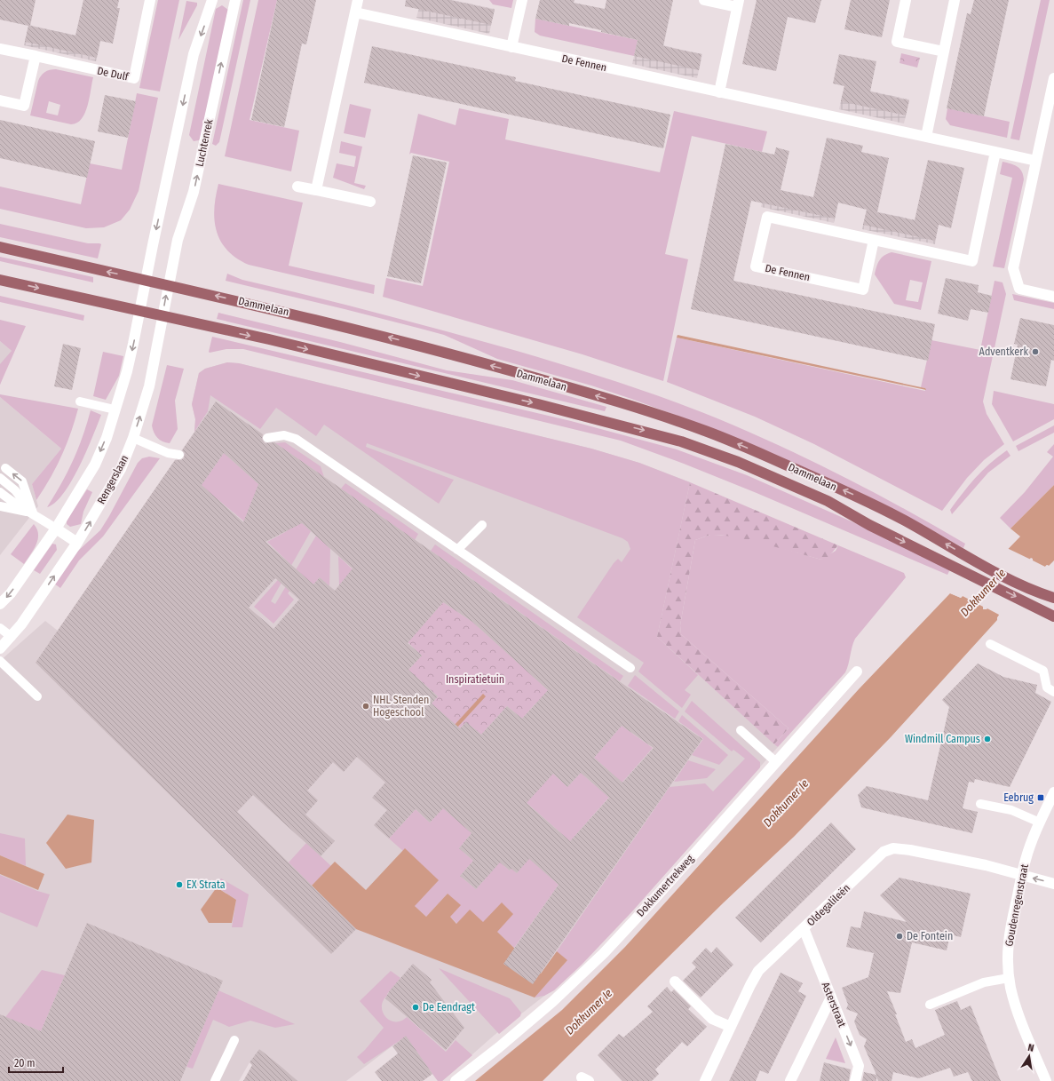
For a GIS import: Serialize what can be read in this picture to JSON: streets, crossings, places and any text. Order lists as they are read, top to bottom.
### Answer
{
  "streets": {
    "main road": ["Dammelaan"],
    "street": [
      "De Fennen",
      "De Dulf",
      "Luchtenrek",
      "Rengerslaan",
      "Dokkumertrekweg",
      "Oldegalileën",
      "Goudenregenstraat",
      "Asterstraat"
    ]
  },
  "crossings": [
    ["Luchtenrek", "Dammelaan"],
    ["Luchtenrek", "Rengerslaan"],
    ["Dammelaan", "Rengerslaan"],
    ["Oldegalileën", "Goudenregenstraat"],
    ["Oldegalileën", "Asterstraat"]
  ],
  "one_way": ["Asterstraat"],
  "water": ["Dokkumer Ie"],
  "parks": ["Inspiratietuin"],
  "places": {
    "other": [
      "Adventkerk",
      "NHL Stenden Hogeschool",
      "Windmill Campus",
      "EX Strata",
      "De Fontein",
      "De Eendragt"
    ],
    "transit": ["Eebrug"]
  },
  "scale_bar": "20 m",
  "north": "top"
}
